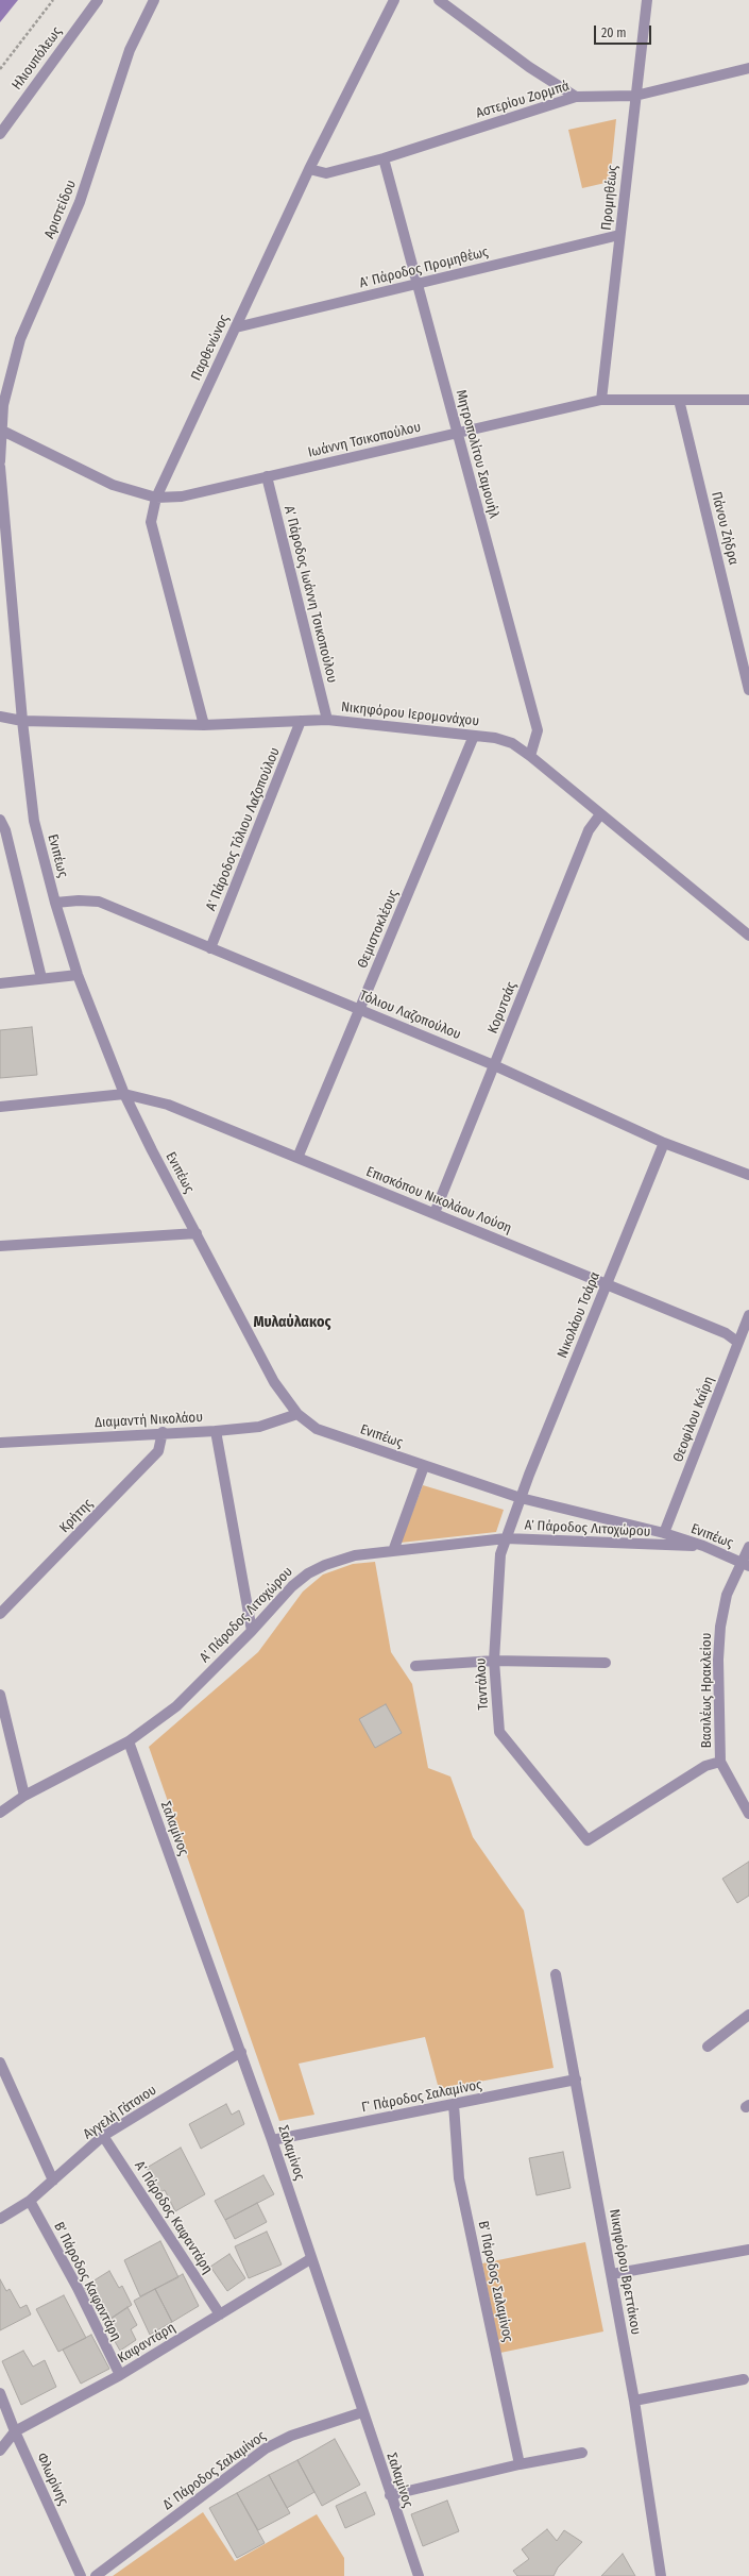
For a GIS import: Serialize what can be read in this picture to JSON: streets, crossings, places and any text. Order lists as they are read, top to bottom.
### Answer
{
  "streets": {
    "street": [
      "Ηλιουπόλεως",
      "Αστερίου Ζορμπά",
      "Προμηθέως",
      "Αριστείδου",
      "Α΄ Πάροδος Προμηθέως",
      "Παρθενώνος",
      "Ιωάννη Τσικοπούλου",
      "Μητροπολίτου Σαμουήλ",
      "Πάνου Ζήδρα",
      "Α΄ Πάροδος Ιωάννη Τσικοπούλου",
      "Νικηφόρου Ιερομονάχου",
      "Α΄ Πάροδος Τόλιου Λαζοπούλου",
      "Ενιπέως",
      "Θεμιστοκλέους",
      "Κορυτσάς",
      "Τόλιου Λαζοπούλου",
      "Επισκόπου Νικολάου Λούση",
      "Νικολάου Τσάρα",
      "Θεοφίλου Καΐρη",
      "Διαμαντή Νικολάου",
      "Κρήτης",
      "Α΄ Πάροδος Λιτοχώρου",
      "Ταντάλου",
      "Βασιλέως Ηρακλείου",
      "Σαλαμίνος",
      "Γ΄ Πάροδος Σαλαμίνος",
      "Αγγελή Γάτσιου",
      "Α΄ Πάροδος Καφαντάρη",
      "Νικηφόρου Βρεττάκου",
      "Β΄ Πάροδος Καφαντάρη",
      "Β΄ Πάροδος Σαλαμίνος",
      "Καφαντάρη",
      "Δ΄ Πάροδος Σαλαμίνος",
      "Φλωρίνης"
    ]
  },
  "crossings": [
    ["Αστερίου Ζορμπά", "Προμηθέως"],
    ["Αστερίου Ζορμπά", "Παρθενώνος"],
    ["Αστερίου Ζορμπά", "Μητροπολίτου Σαμουήλ"],
    ["Προμηθέως", "Α΄ Πάροδος Προμηθέως"],
    ["Προμηθέως", "Ιωάννη Τσικοπούλου"],
    ["Αριστείδου", "Ιωάννη Τσικοπούλου"],
    ["Α΄ Πάροδος Προμηθέως", "Παρθενώνος"],
    ["Α΄ Πάροδος Προμηθέως", "Μητροπολίτου Σαμουήλ"],
    ["Παρθενώνος", "Ιωάννη Τσικοπούλου"],
    ["Παρθενώνος", "Νικηφόρου Ιερομονάχου"],
    ["Ιωάννη Τσικοπούλου", "Μητροπολίτου Σαμουήλ"],
    ["Ιωάννη Τσικοπούλου", "Πάνου Ζήδρα"],
    ["Ιωάννη Τσικοπούλου", "Α΄ Πάροδος Ιωάννη Τσικοπούλου"],
    ["Μητροπολίτου Σαμουήλ", "Νικηφόρου Ιερομονάχου"],
    ["Α΄ Πάροδος Ιωάννη Τσικοπούλου", "Νικηφόρου Ιερομονάχου"],
    ["Νικηφόρου Ιερομονάχου", "Α΄ Πάροδος Τόλιου Λαζοπούλου"],
    ["Νικηφόρου Ιερομονάχου", "Ενιπέως"],
    ["Νικηφόρου Ιερομονάχου", "Θεμιστοκλέους"],
    ["Νικηφόρου Ιερομονάχου", "Κορυτσάς"],
    ["Α΄ Πάροδος Τόλιου Λαζοπούλου", "Τόλιου Λαζοπούλου"],
    ["Ενιπέως", "Τόλιου Λαζοπούλου"],
    ["Ενιπέως", "Επισκόπου Νικολάου Λούση"],
    ["Ενιπέως", "Νικολάου Τσάρα"],
    ["Ενιπέως", "Θεοφίλου Καΐρη"],
    ["Ενιπέως", "Διαμαντή Νικολάου"],
    ["Ενιπέως", "Α΄ Πάροδος Λιτοχώρου"],
    ["Ενιπέως", "Ταντάλου"],
    ["Ενιπέως", "Βασιλέως Ηρακλείου"],
    ["Θεμιστοκλέους", "Τόλιου Λαζοπούλου"],
    ["Θεμιστοκλέους", "Επισκόπου Νικολάου Λούση"],
    ["Κορυτσάς", "Τόλιου Λαζοπούλου"],
    ["Κορυτσάς", "Επισκόπου Νικολάου Λούση"],
    ["Τόλιου Λαζοπούλου", "Νικολάου Τσάρα"],
    ["Επισκόπου Νικολάου Λούση", "Νικολάου Τσάρα"],
    ["Επισκόπου Νικολάου Λούση", "Θεοφίλου Καΐρη"],
    ["Νικολάου Τσάρα", "Ταντάλου"],
    ["Διαμαντή Νικολάου", "Κρήτης"],
    ["Α΄ Πάροδος Λιτοχώρου", "Ταντάλου"],
    ["Α΄ Πάροδος Λιτοχώρου", "Σαλαμίνος"],
    ["Ταντάλου", "Βασιλέως Ηρακλείου"],
    ["Σαλαμίνος", "Γ΄ Πάροδος Σαλαμίνος"],
    ["Σαλαμίνος", "Αγγελή Γάτσιου"],
    ["Σαλαμίνος", "Καφαντάρη"],
    ["Σαλαμίνος", "Δ΄ Πάροδος Σαλαμίνος"],
    ["Γ΄ Πάροδος Σαλαμίνος", "Νικηφόρου Βρεττάκου"],
    ["Γ΄ Πάροδος Σαλαμίνος", "Β΄ Πάροδος Σαλαμίνος"],
    ["Αγγελή Γάτσιου", "Α΄ Πάροδος Καφαντάρη"],
    ["Αγγελή Γάτσιου", "Β΄ Πάροδος Καφαντάρη"],
    ["Α΄ Πάροδος Καφαντάρη", "Καφαντάρη"],
    ["Β΄ Πάροδος Καφαντάρη", "Καφαντάρη"],
    ["Καφαντάρη", "Φλωρίνης"]
  ],
  "districts": ["Μυλαύλακος"],
  "scale_bar": "20 m"
}
